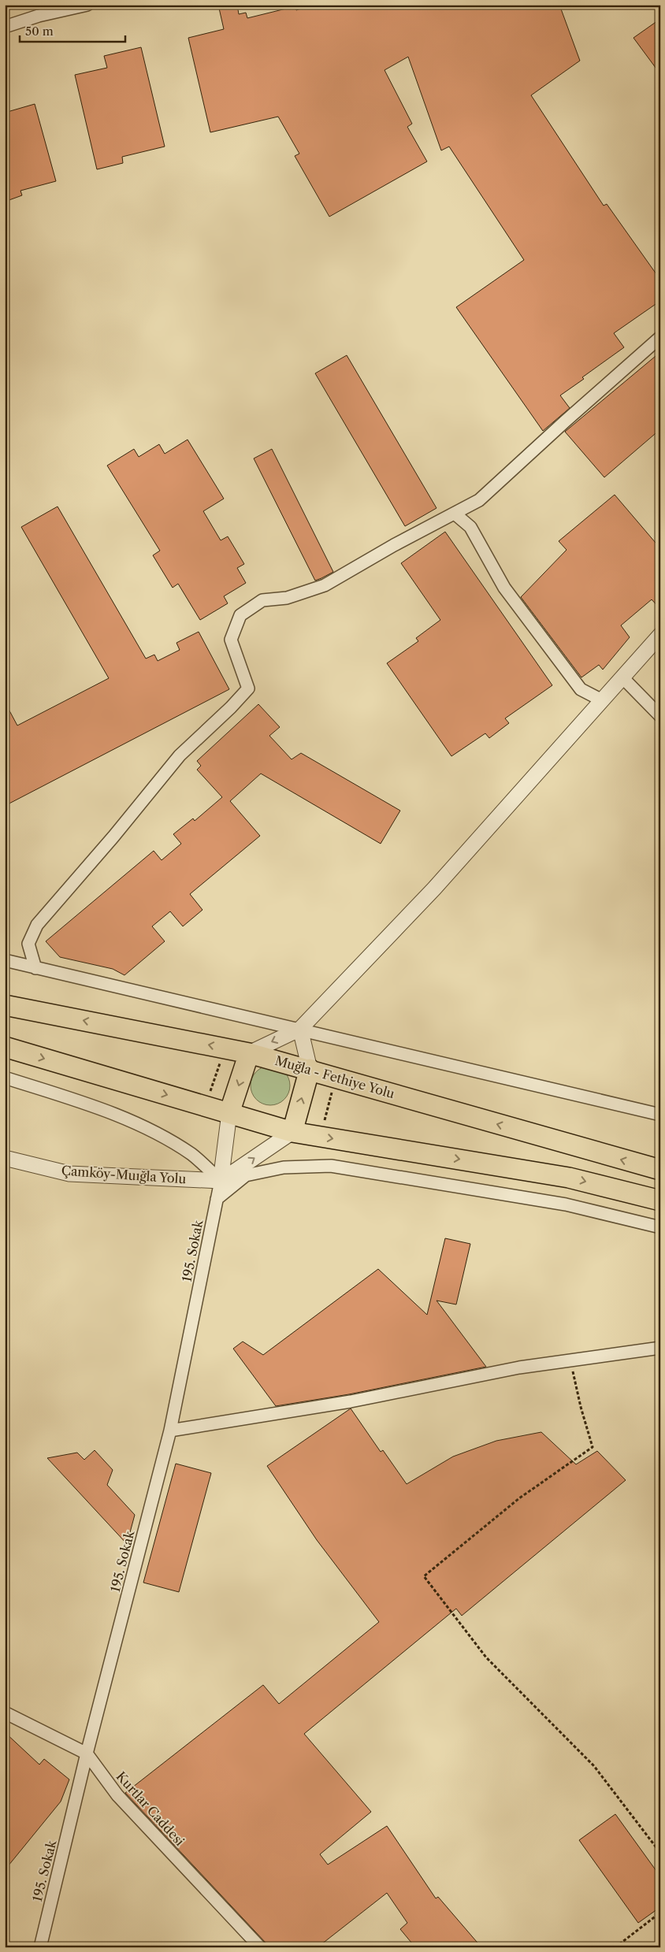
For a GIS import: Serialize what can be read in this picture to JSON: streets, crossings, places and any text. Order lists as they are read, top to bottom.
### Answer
{
  "streets": {
    "highway": ["Muğla - Fethiye Yolu"],
    "street": ["Çamköy-Muığla Yolu", "195. Sokak", "Kurtlar Caddesi"]
  },
  "crossings": [
    ["Çamköy-Muığla Yolu", "195. Sokak"],
    ["195. Sokak", "Kurtlar Caddesi"]
  ],
  "scale_bar": "50 m"
}
